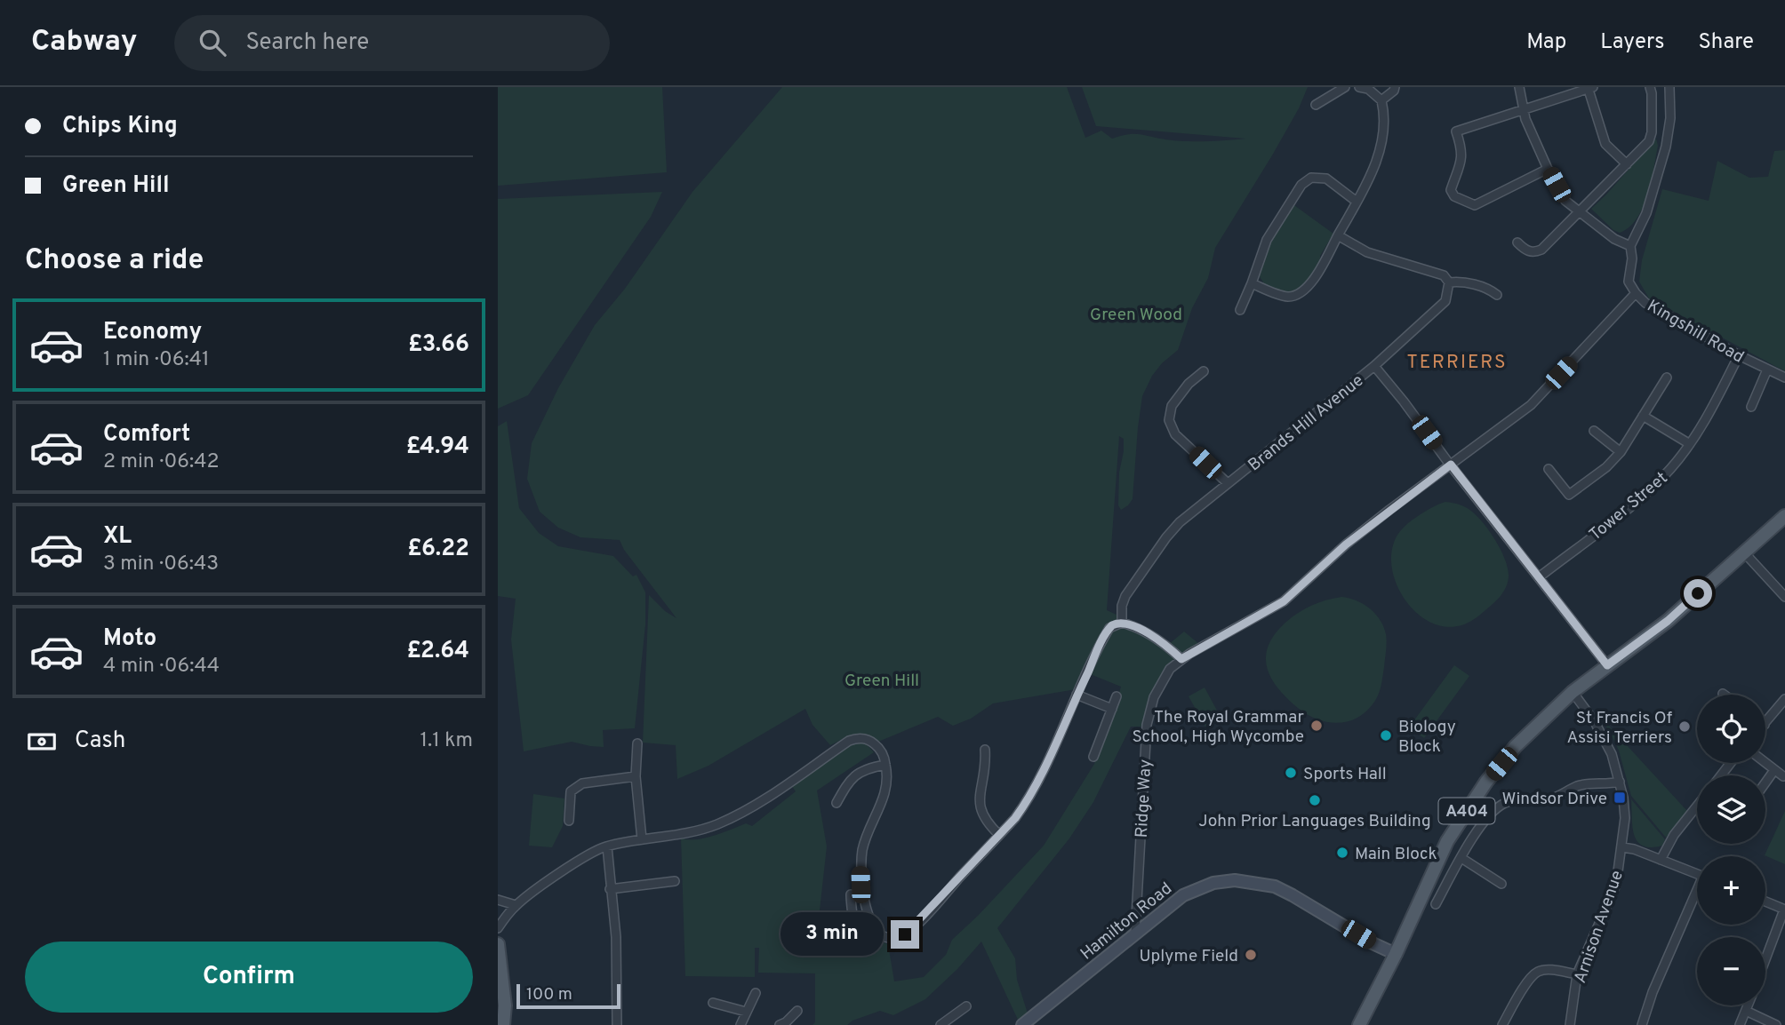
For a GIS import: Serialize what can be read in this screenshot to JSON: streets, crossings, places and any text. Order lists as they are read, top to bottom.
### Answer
{
  "streets": {
    "main road": ["A404"],
    "street": [
      "Kingshill Road",
      "Brands Hill Avenue",
      "Tower Street",
      "Ridge Way",
      "Hamilton Road",
      "Arnison Avenue"
    ]
  },
  "crossings": [
    ["Kingshill Road", "Tower Street"],
    ["Ridge Way", "Hamilton Road"],
    ["A404", "Hamilton Road"],
    ["A404", "Arnison Avenue"]
  ],
  "districts": ["TERRIERS"],
  "parks": ["Green Wood", "Green Hill"],
  "places": {
    "other": [
      "The Royal Grammar School, High Wycombe",
      "St Francis Of Assisi Terriers",
      "Biology Block",
      "Sports Hall",
      "John Prior Languages Building",
      "Main Block",
      "Uplyme Field"
    ],
    "transit": ["Windsor Drive"]
  },
  "scale_bar": "100 m",
  "page": {
    "header": "Cabway",
    "search": "Search here",
    "nav": ["Map", "Layers", "Share"],
    "banner": ["Chips King", "Green Hill"],
    "heading": "Choose a ride",
    "list": [
      {
        "name": "Economy",
        "note": "1 min · 06:41",
        "value": "£3.66"
      },
      {
        "name": "Comfort",
        "note": "2 min · 06:42",
        "value": "£4.94"
      },
      {
        "name": "XL",
        "note": "3 min · 06:43",
        "value": "£6.22"
      },
      {
        "name": "Moto",
        "note": "4 min · 06:44",
        "value": "£2.64"
      }
    ],
    "map_buttons": ["+", "−"],
    "pay": ["Cash", "1.1 km"],
    "bubble": "3 min",
    "buttons": "Confirm",
    "scale": "100 m"
  }
}
